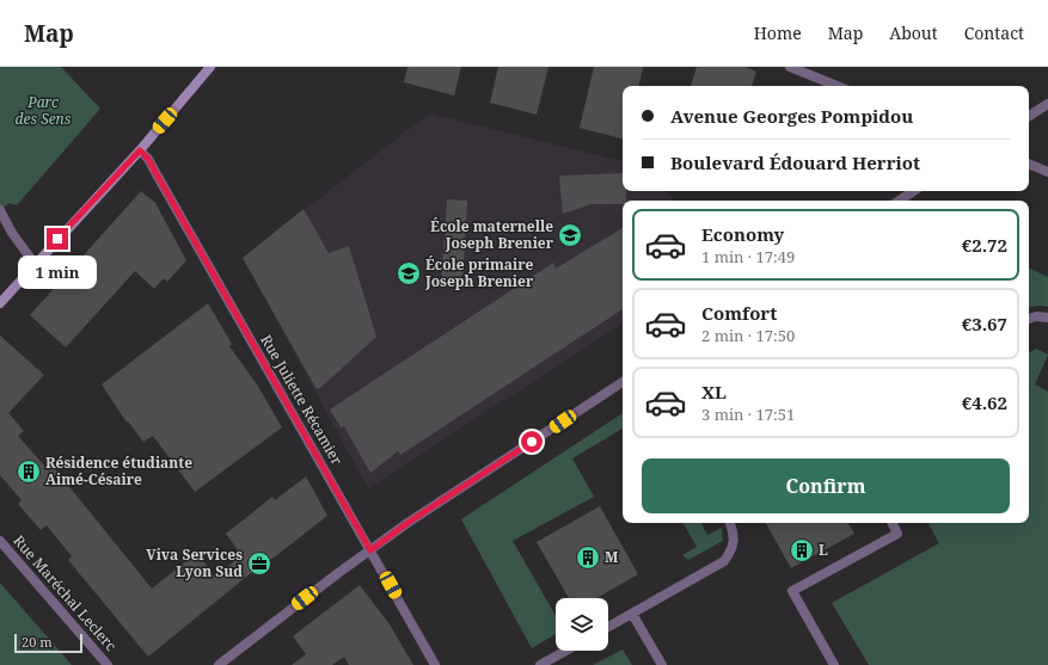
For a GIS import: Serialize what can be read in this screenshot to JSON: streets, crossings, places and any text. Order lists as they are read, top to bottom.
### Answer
{
  "streets": {
    "street": ["Rue Juliette Récamier", "Rue Maréchal Leclerc"]
  },
  "parks": ["Parc des Sens"],
  "places": {
    "school or university": ["École maternelle Joseph Brenier", "École primaire Joseph Brenier"],
    "building": ["Résidence étudiante Aimé-Césaire", "L", "M"],
    "office": ["Viva Services Lyon Sud"]
  },
  "scale_bar": "20 m",
  "page": {
    "header": "Map",
    "nav": [
      "Home",
      "Map",
      "About",
      "Contact"
    ],
    "banner": ["Avenue Georges Pompidou", "Boulevard Édouard Herriot"],
    "list": [
      {
        "name": "Economy",
        "note": "1 min · 17:49",
        "value": "€2.72"
      },
      {
        "name": "Comfort",
        "note": "2 min · 17:50",
        "value": "€3.67"
      },
      {
        "name": "XL",
        "note": "3 min · 17:51",
        "value": "€4.62"
      }
    ],
    "bubble": "1 min",
    "buttons": "Confirm",
    "scale": "20 m"
  }
}
